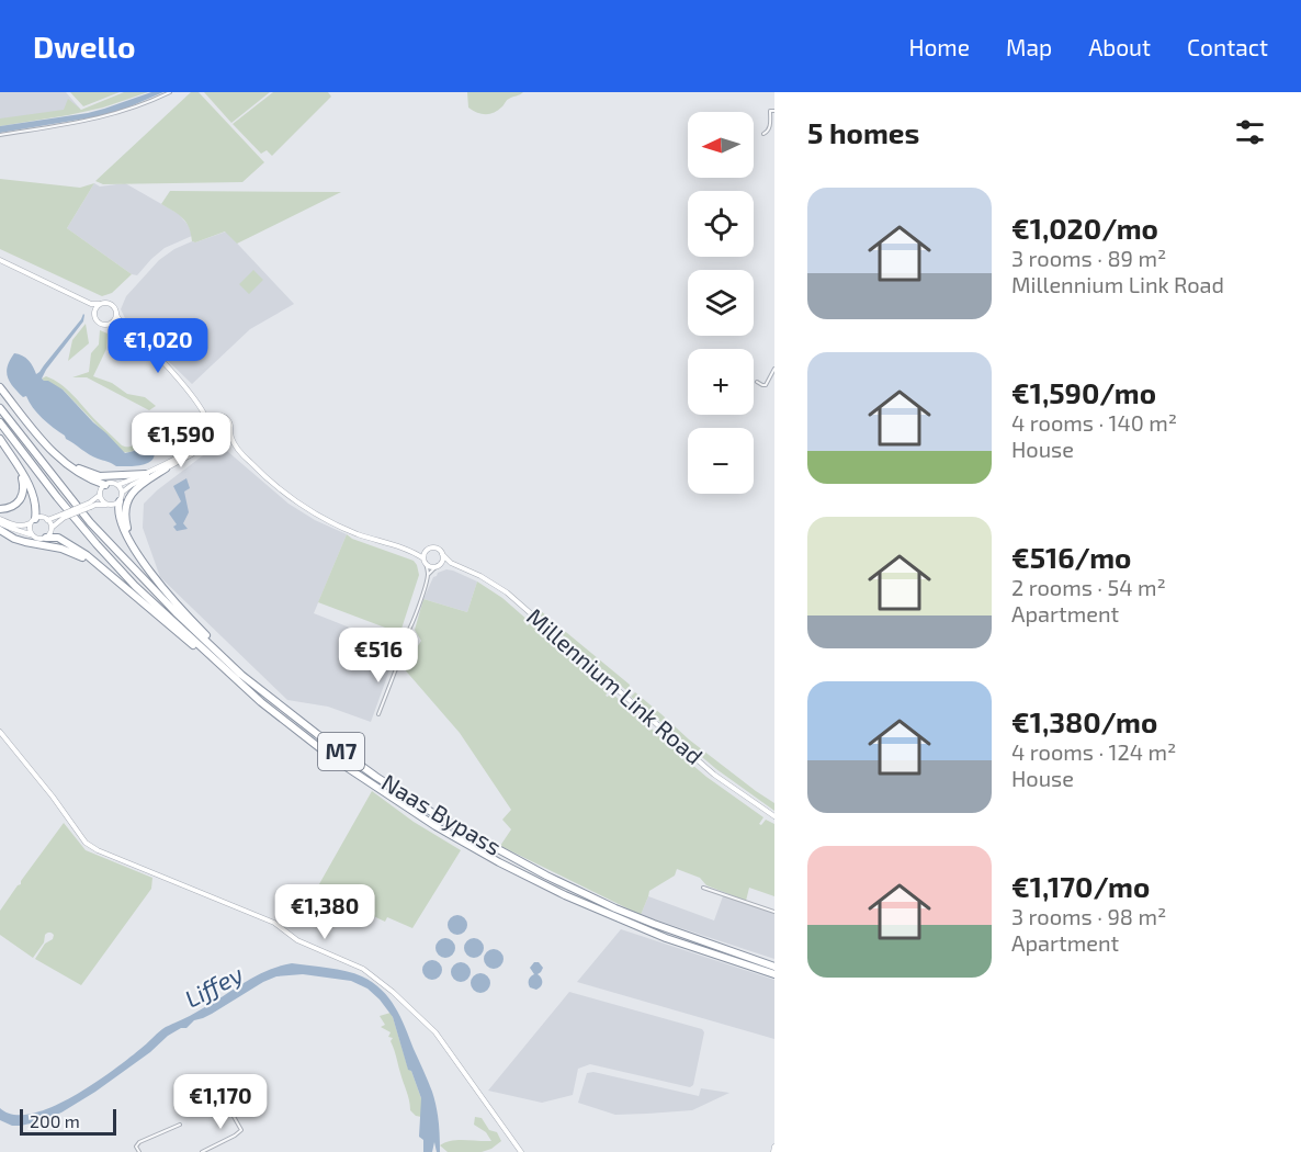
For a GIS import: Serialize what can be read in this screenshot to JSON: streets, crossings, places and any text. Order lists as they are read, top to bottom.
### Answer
{
  "streets": {
    "highway": ["M7", "Naas Bypass"],
    "main road": ["Millennium Link Road"]
  },
  "crossings": [
    ["M7", "Naas Bypass"]
  ],
  "water": ["Liffey"],
  "scale_bar": "200 m",
  "north": "left",
  "page": {
    "header": "Dwello",
    "nav": [
      "Home",
      "Map",
      "About",
      "Contact"
    ],
    "heading": "5 homes",
    "map_buttons": ["+", "−"],
    "list": [
      {
        "name": "€1,020/mo",
        "note": "3 rooms · 89 m² · Millennium Link Road"
      },
      {
        "name": "€1,590/mo",
        "note": "4 rooms · 140 m² · House"
      },
      {
        "name": "€516/mo",
        "note": "2 rooms · 54 m² · Apartment"
      },
      {
        "name": "€1,380/mo",
        "note": "4 rooms · 124 m² · House"
      },
      {
        "name": "€1,170/mo",
        "note": "3 rooms · 98 m² · Apartment"
      }
    ],
    "price": [
      "€1,020",
      "€1,590",
      "€516",
      "€1,380",
      "€1,170"
    ],
    "scale": "200 m"
  }
}
